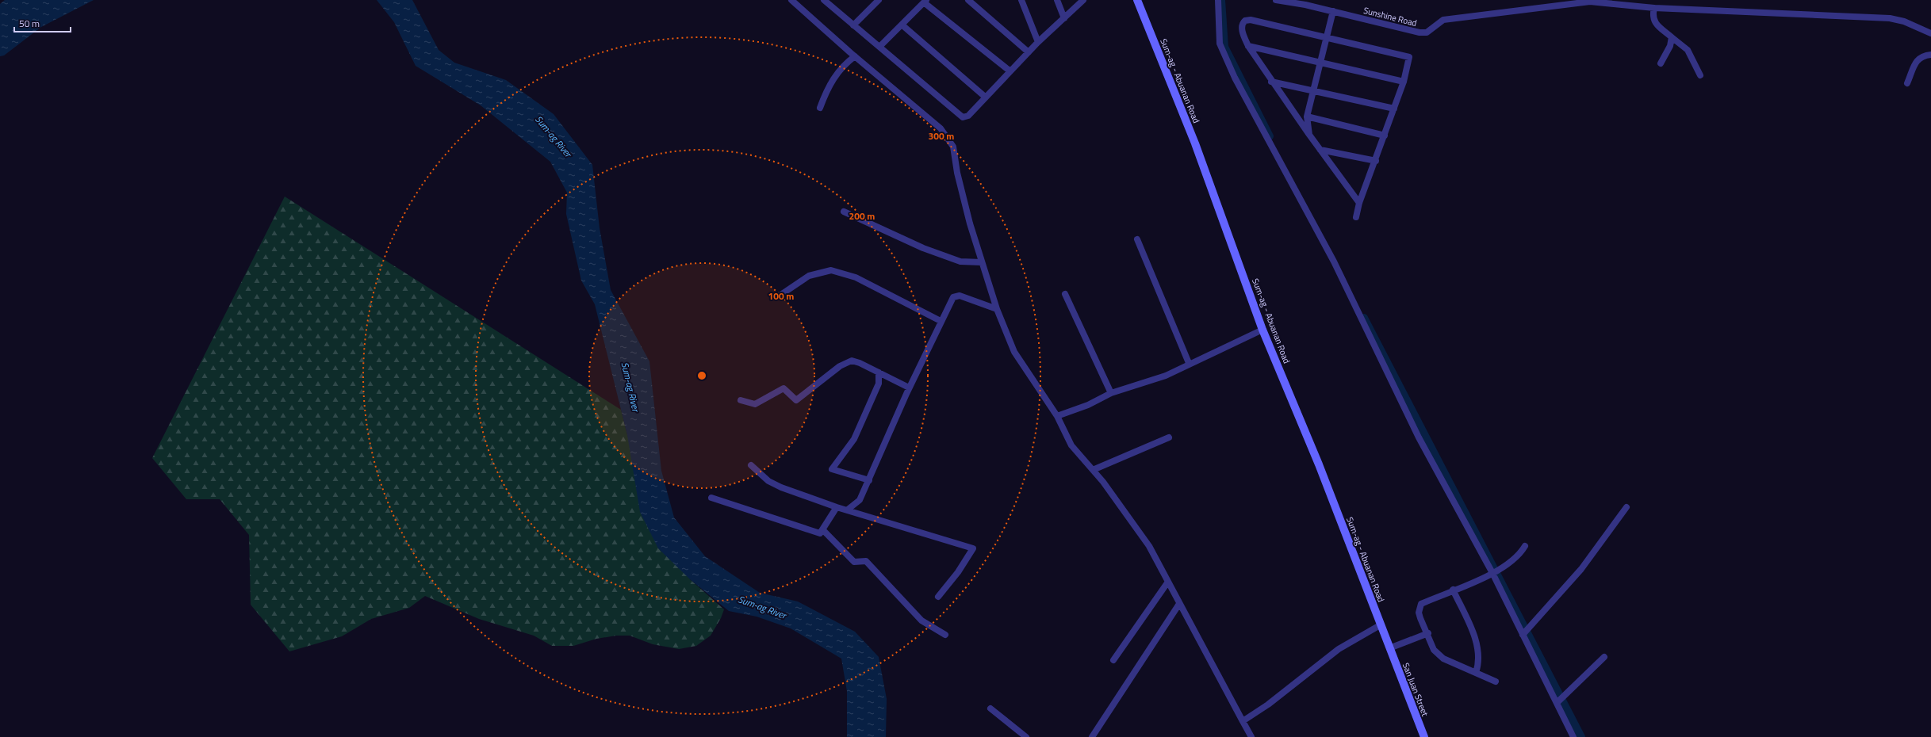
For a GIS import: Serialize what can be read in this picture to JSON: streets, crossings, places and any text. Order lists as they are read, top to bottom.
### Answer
{
  "streets": {
    "main road": ["Sum-ag - Abuanan Road", "San Juan Street"],
    "street": ["Sunshine Road"]
  },
  "crossings": [
    ["Sum-ag - Abuanan Road", "San Juan Street"]
  ],
  "water": ["Sum-ag River"],
  "scale_bar": "50 m",
  "rings": ["300 m", "200 m", "100 m"]
}
